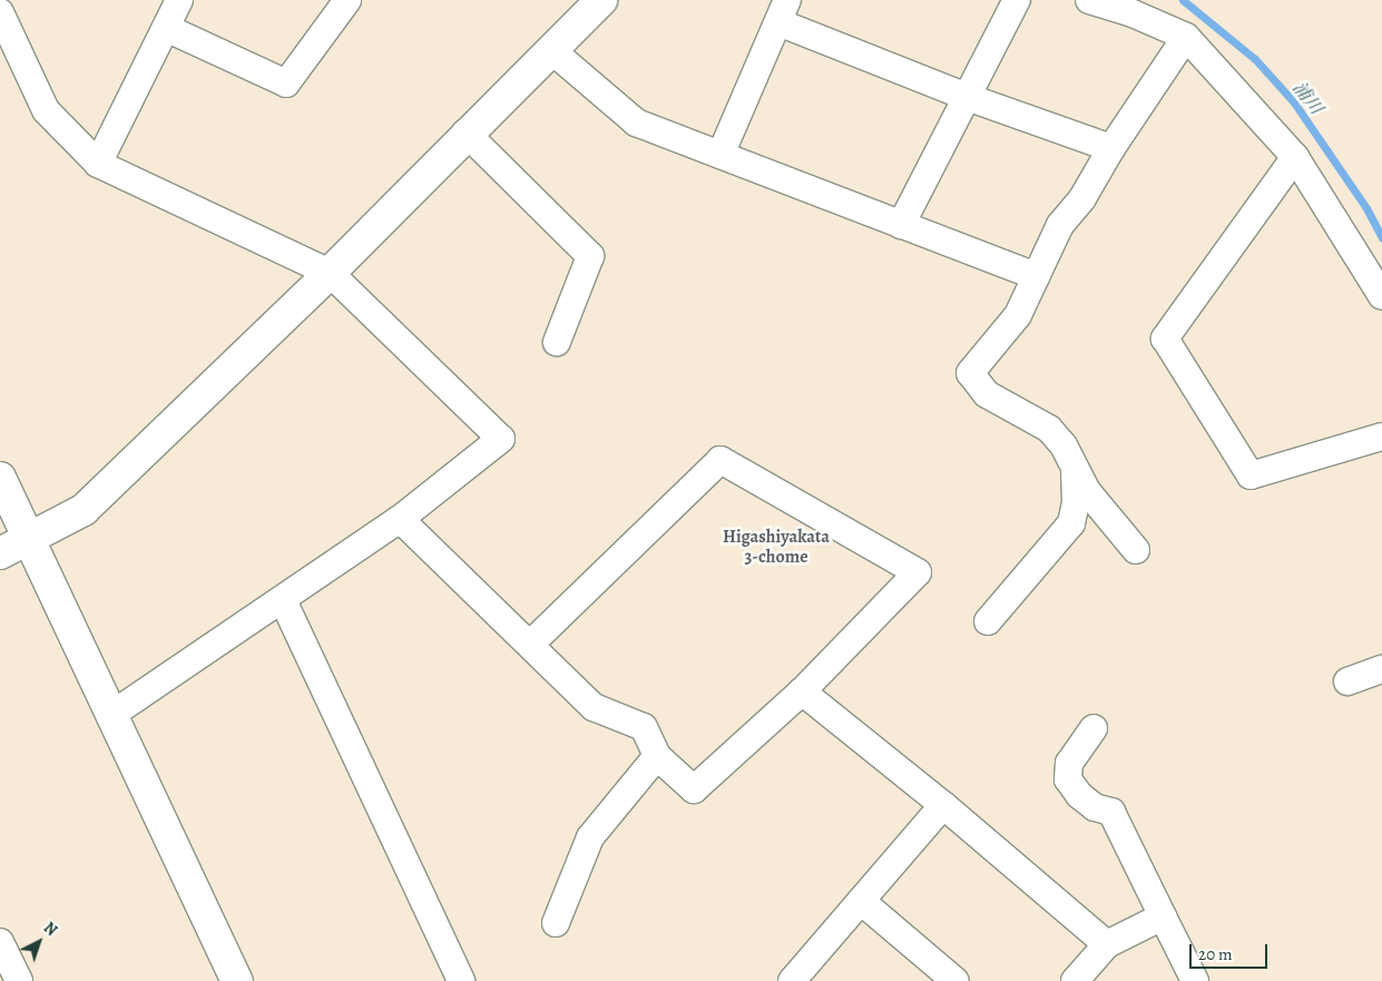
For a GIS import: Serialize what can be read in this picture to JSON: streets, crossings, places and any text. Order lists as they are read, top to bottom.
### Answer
{
  "districts": ["Higashiyakata 3-chome"],
  "water": ["浦川"],
  "scale_bar": "20 m",
  "north": "top right"
}
